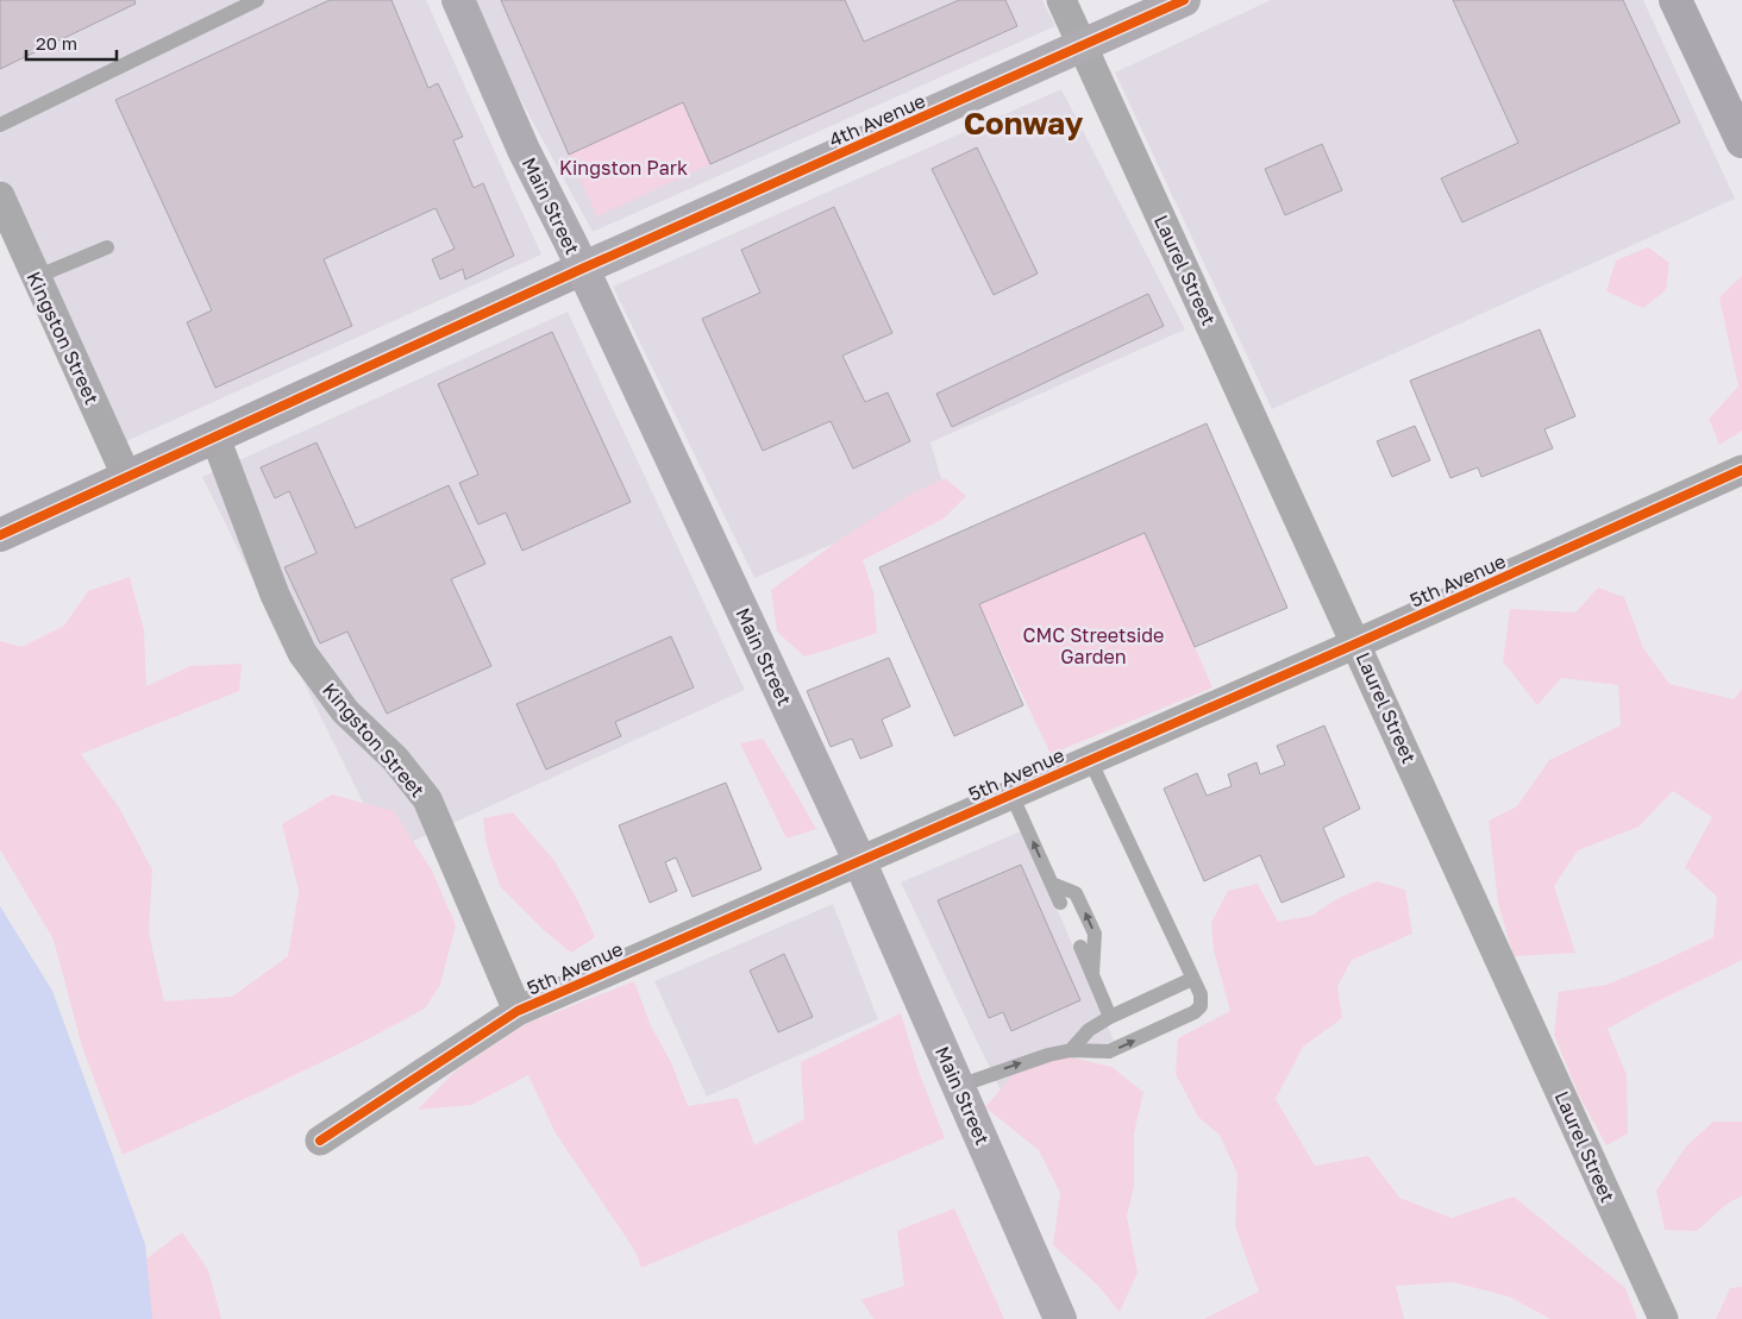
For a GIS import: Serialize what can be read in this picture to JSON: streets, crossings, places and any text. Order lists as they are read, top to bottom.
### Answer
{
  "streets": {
    "main road": ["4th Avenue", "Main Street"],
    "street": ["Laurel Street", "Kingston Street", "5th Avenue"]
  },
  "crossings": [
    ["4th Avenue", "Main Street"],
    ["4th Avenue", "Laurel Street"],
    ["Main Street", "5th Avenue"],
    ["Laurel Street", "5th Avenue"],
    ["Kingston Street", "5th Avenue"]
  ],
  "districts": ["Conway"],
  "parks": ["Kingston Park", "CMC Streetside Garden"],
  "scale_bar": "20 m"
}
